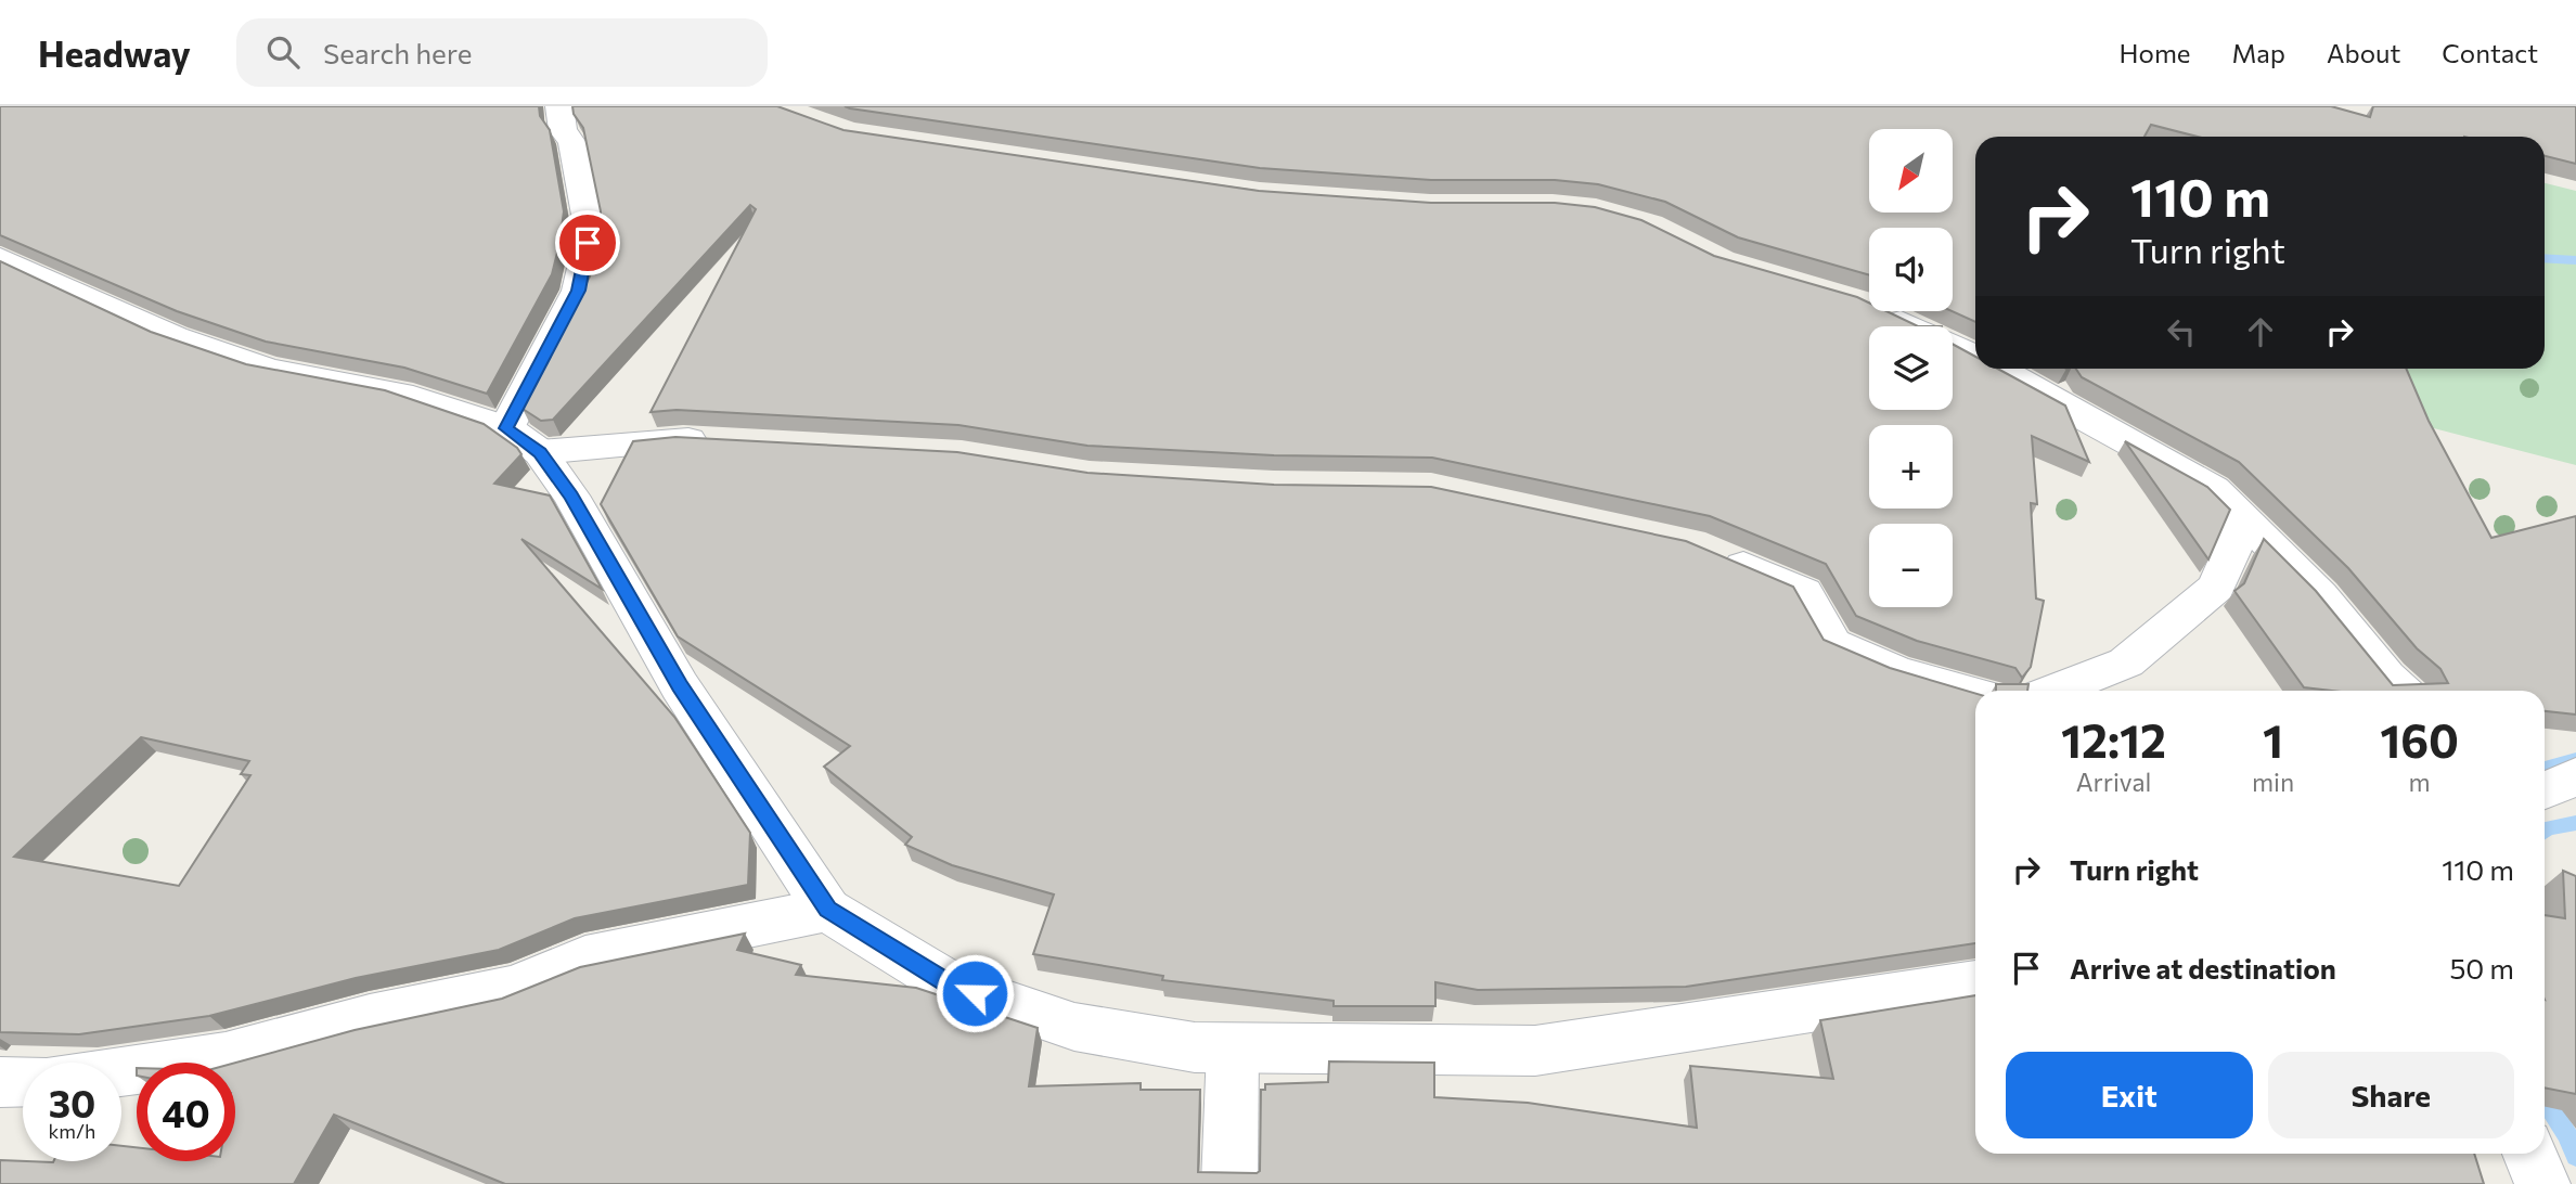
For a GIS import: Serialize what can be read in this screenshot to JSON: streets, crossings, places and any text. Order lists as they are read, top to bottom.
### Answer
{
  "north": "bottom left",
  "page": {
    "header": "Headway",
    "search": "Search here",
    "nav": [
      "Home",
      "Map",
      "About",
      "Contact"
    ],
    "map_buttons": ["+", "−"],
    "turn": ["110 m", "Turn right"],
    "eta": [
      "12:12",
      "Arrival",
      "1",
      "min",
      "160",
      "m"
    ],
    "list": [
      {
        "name": "Turn right",
        "value": "110 m"
      },
      {
        "name": "Arrive at destination",
        "value": "50 m"
      }
    ],
    "buttons": ["Exit", "Share"],
    "speed": "30 km/h",
    "limit": "40"
  }
}
